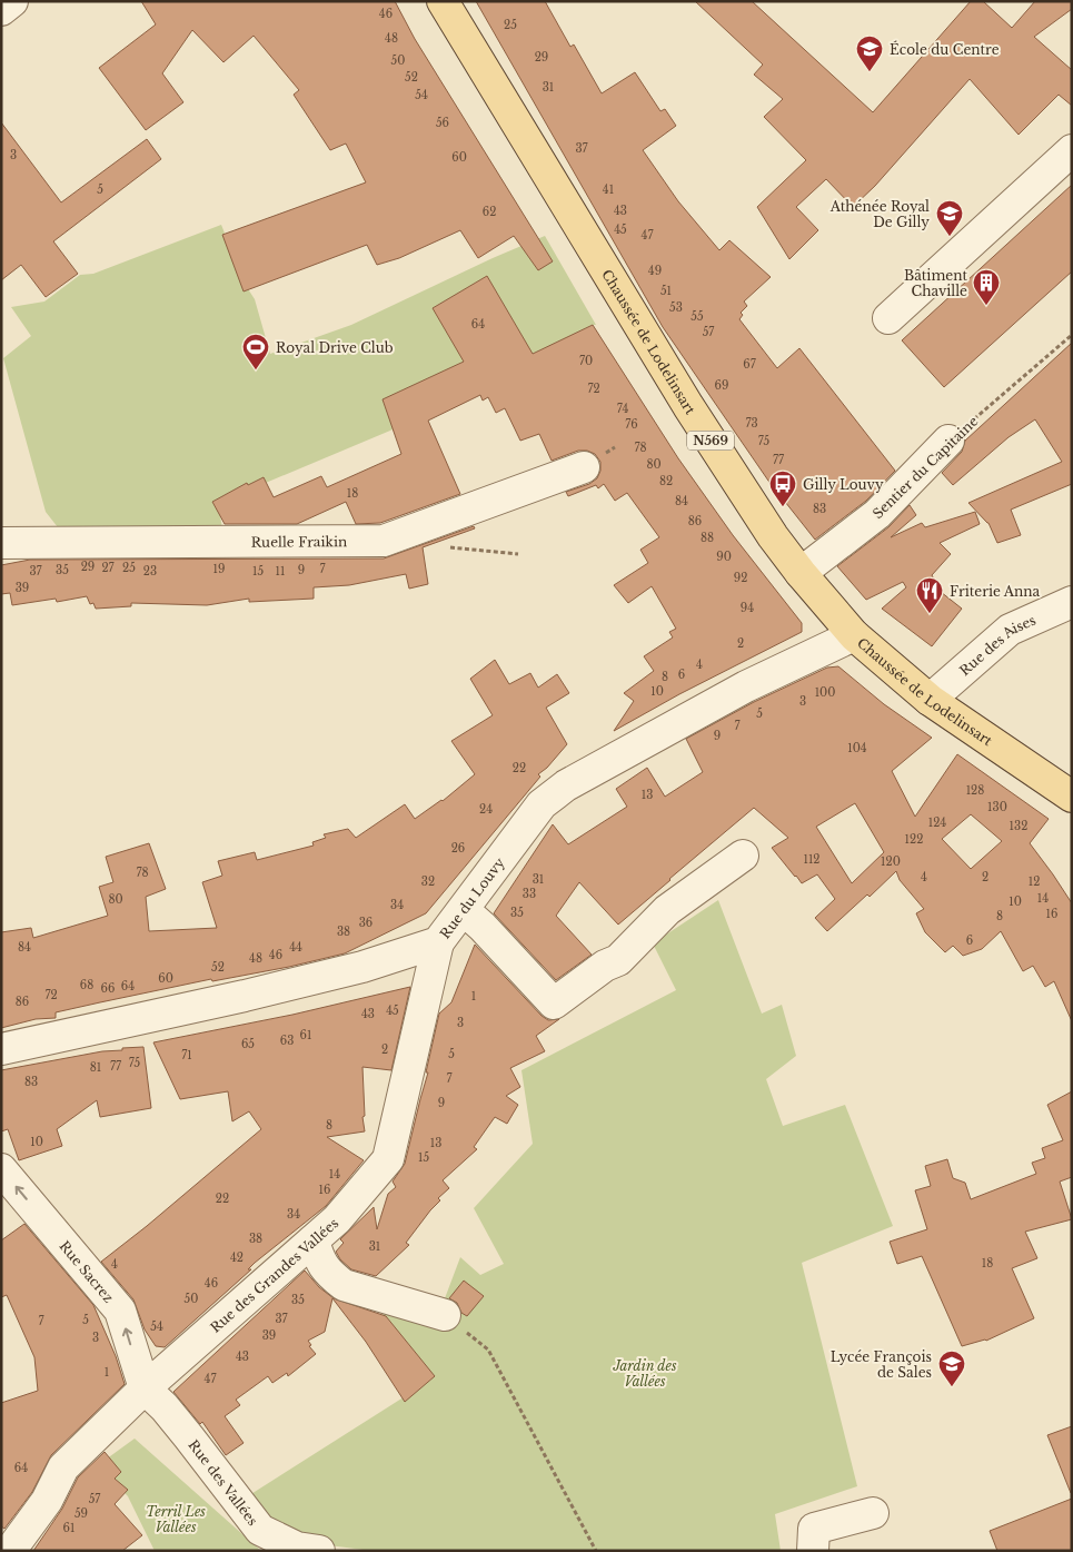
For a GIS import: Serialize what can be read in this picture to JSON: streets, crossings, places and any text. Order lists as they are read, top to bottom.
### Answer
{
  "streets": {
    "main road": ["Chaussée de Lodelinsart", "N569"],
    "street": [
      "Sentier du Capitaine",
      "Ruelle Fraikin",
      "Rue des Aises",
      "Rue du Louvy",
      "Rue Sacrez",
      "Rue des Grandes Vallées",
      "Rue des Vallées"
    ]
  },
  "crossings": [
    ["Chaussée de Lodelinsart", "Sentier du Capitaine"],
    ["Chaussée de Lodelinsart", "Rue des Aises"],
    ["Chaussée de Lodelinsart", "Rue du Louvy"],
    ["Rue du Louvy", "Rue des Grandes Vallées"],
    ["Rue Sacrez", "Rue des Grandes Vallées"],
    ["Rue Sacrez", "Rue des Vallées"],
    ["Rue des Grandes Vallées", "Rue des Vallées"]
  ],
  "one_way": ["Rue Sacrez"],
  "parks": ["Jardin des Vallées", "Terril Les Vallées"],
  "places": {
    "school or university": ["École du Centre", "Athénée Royal De Gilly", "Lycée François de Sales"],
    "building": ["Bâtiment Chaville"],
    "sports": ["Royal Drive Club"],
    "bus stop": ["Gilly Louvy"],
    "restaurant": ["Friterie Anna"]
  },
  "house_numbers": [
    "46",
    "25",
    "48",
    "29",
    "50",
    "52",
    "31",
    "54",
    "56",
    "37",
    "3",
    "60",
    "5",
    "41",
    "43",
    "62",
    "45",
    "47",
    "49",
    "51",
    "53",
    "55",
    "64",
    "57",
    "70",
    "67",
    "69",
    "72",
    "74",
    "73",
    "76",
    "75",
    "78",
    "77",
    "80",
    "82",
    "18",
    "84",
    "83",
    "86",
    "88",
    "90",
    "29",
    "27",
    "25",
    "19",
    "7",
    "35",
    "9",
    "37",
    "23",
    "15",
    "11",
    "92",
    "39",
    "94",
    "2",
    "4",
    "6",
    "8",
    "10",
    "100",
    "3",
    "5",
    "7",
    "9",
    "104",
    "22",
    "128",
    "13",
    "130",
    "24",
    "124",
    "132",
    "122",
    "26",
    "112",
    "120",
    "78",
    "4",
    "2",
    "31",
    "32",
    "12",
    "33",
    "14",
    "80",
    "10",
    "34",
    "35",
    "16",
    "8",
    "36",
    "38",
    "6",
    "84",
    "44",
    "46",
    "48",
    "52",
    "60",
    "68",
    "64",
    "66",
    "72",
    "1",
    "86",
    "45",
    "43",
    "3",
    "61",
    "63",
    "65",
    "2",
    "5",
    "71",
    "75",
    "77",
    "81",
    "7",
    "83",
    "9",
    "8",
    "10",
    "13",
    "15",
    "14",
    "16",
    "22",
    "34",
    "38",
    "31",
    "42",
    "18",
    "4",
    "46",
    "50",
    "35",
    "37",
    "5",
    "7",
    "54",
    "39",
    "3",
    "43",
    "1",
    "47",
    "64",
    "57",
    "59",
    "61"
  ]
}
